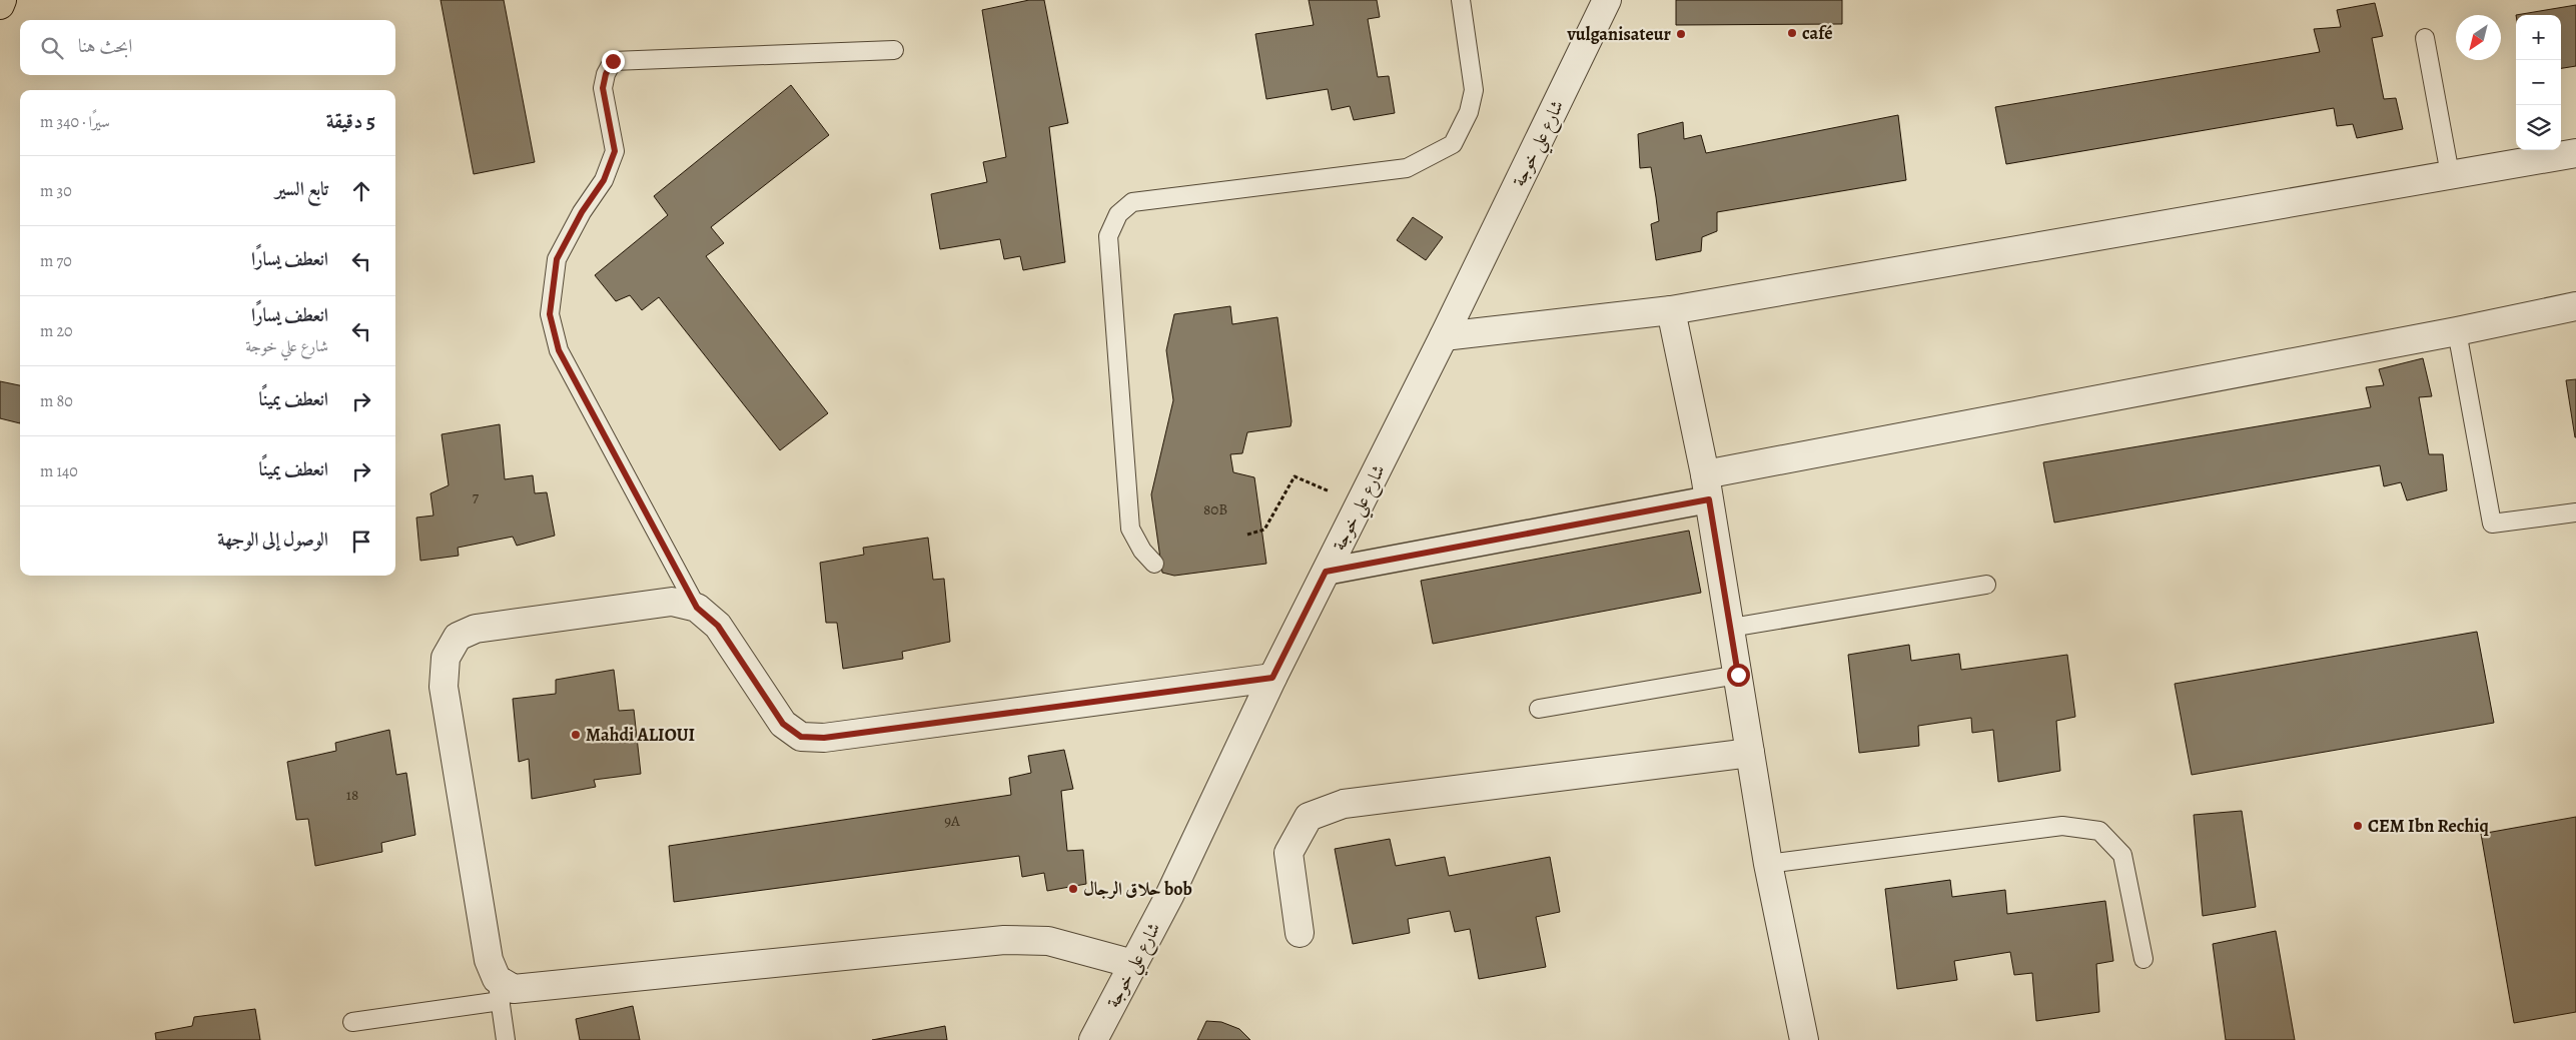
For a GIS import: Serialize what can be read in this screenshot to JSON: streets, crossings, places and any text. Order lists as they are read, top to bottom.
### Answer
{
  "streets": {
    "street": ["شارع علي خوجة"]
  },
  "places": [
    "café",
    "vulganisateur",
    "Mahdi ALIOUI",
    "CEM Ibn Rechiq",
    "حلاق الرجال bob"
  ],
  "house_numbers": [
    "7",
    "80B",
    "18",
    "9A"
  ],
  "north": "bottom left",
  "page": {
    "map_buttons": ["+", "−"],
    "search": "ابحث هنا",
    "heading": ["5 دقيقة", "سيرًا · 340 m"],
    "list": [
      ["تابع السير", "30 m"],
      ["انعطف يسارًا", "70 m"],
      ["انعطف يسارًا", "شارع علي خوجة", "20 m"],
      ["انعطف يمينًا", "80 m"],
      ["انعطف يمينًا", "140 m"],
      "الوصول إلى الوجهة"
    ]
  }
}
